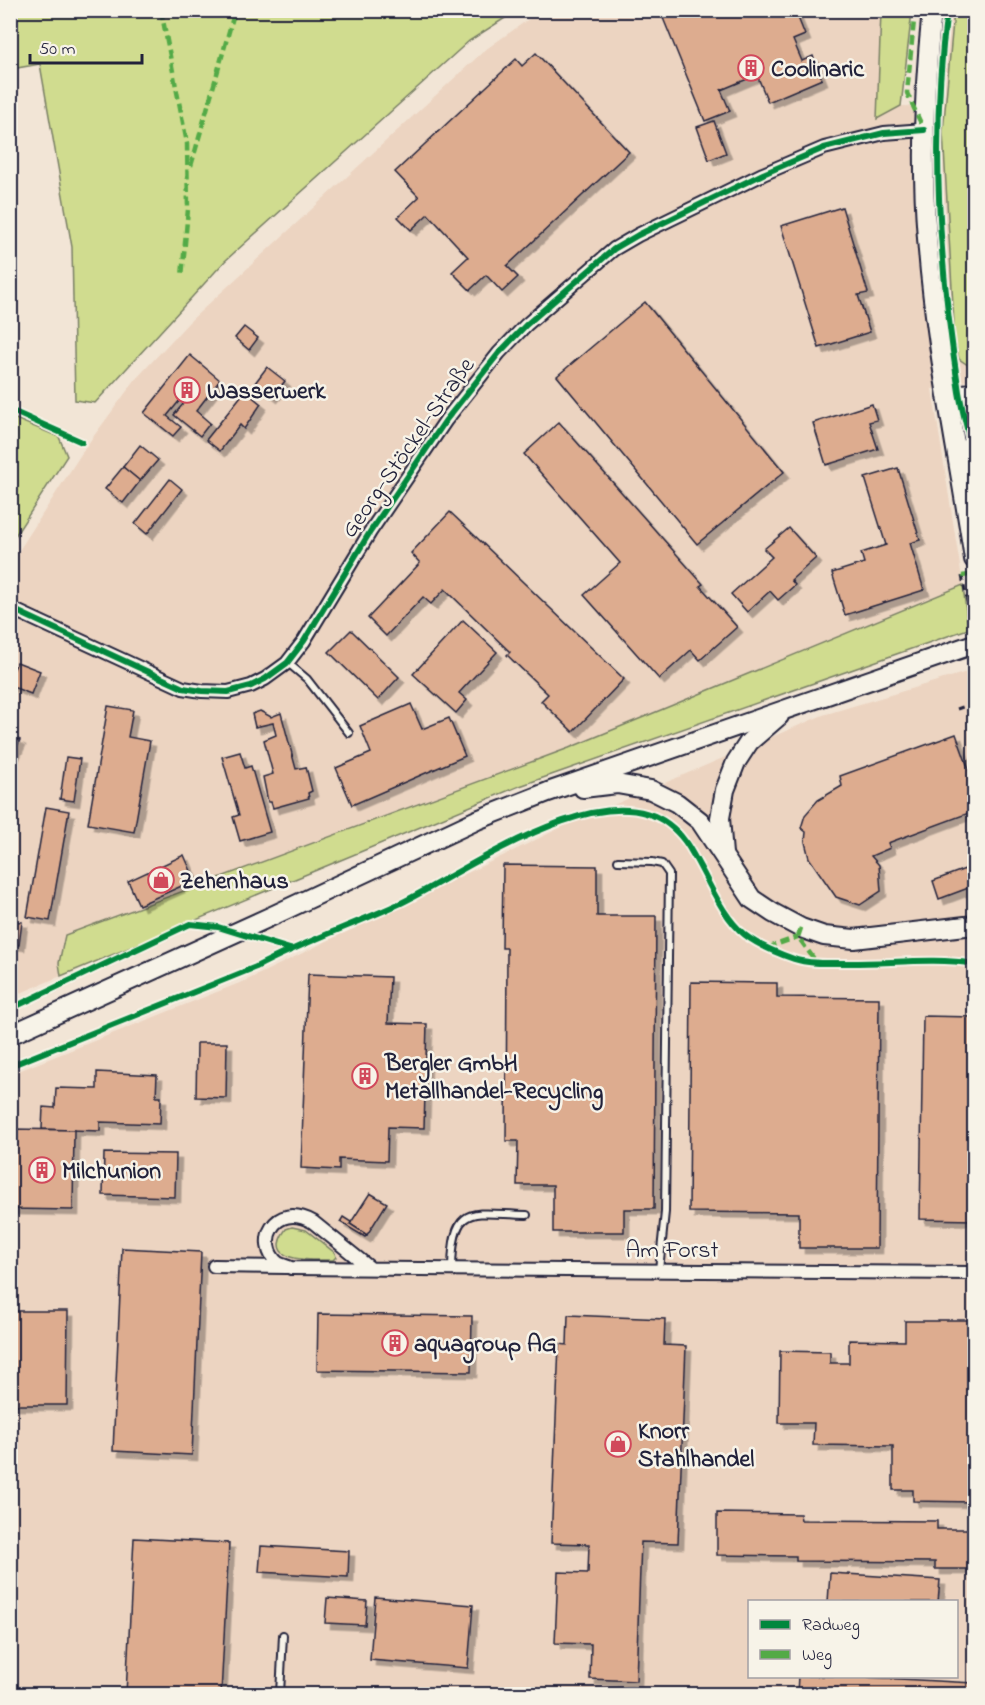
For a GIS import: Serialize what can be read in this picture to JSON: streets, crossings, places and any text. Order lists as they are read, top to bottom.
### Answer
{
  "streets": {
    "street": ["Georg-Stöckel-Straße", "Am Forst"]
  },
  "places": {
    "building": [
      "Coolinaric",
      "Wasserwerk",
      "Bergler GmbH Metallhandel-Recycling",
      "Milchunion",
      "aquagroup AG"
    ],
    "shop": ["Zehenhaus", "Knorr Stahlhandel"]
  },
  "legend": ["Radweg", "Weg"],
  "scale_bar": "50 m"
}
